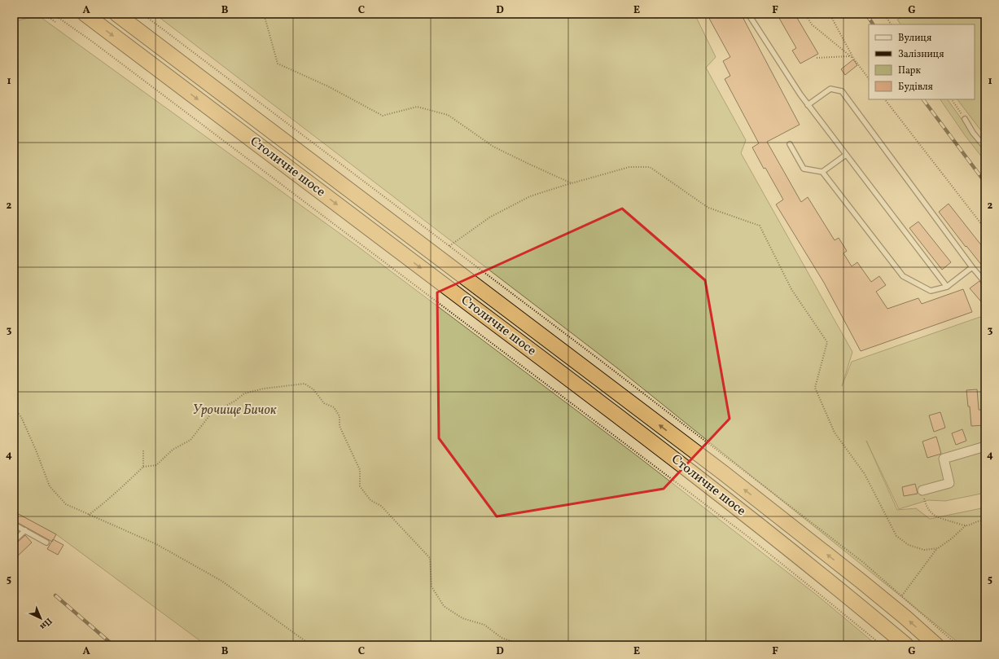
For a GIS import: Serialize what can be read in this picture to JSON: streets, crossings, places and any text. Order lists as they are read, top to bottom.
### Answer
{
  "streets": {
    "highway": ["Столичне шосе"]
  },
  "parks": ["Урочище Бичок"],
  "legend": [
    "Вулиця",
    "Залізниця",
    "Парк",
    "Будівля"
  ],
  "north": "bottom right",
  "grid": {
    "columns": [
      "A",
      "B",
      "C",
      "D",
      "E",
      "F",
      "G"
    ],
    "rows": [
      "1",
      "2",
      "3",
      "4",
      "5"
    ]
  }
}
